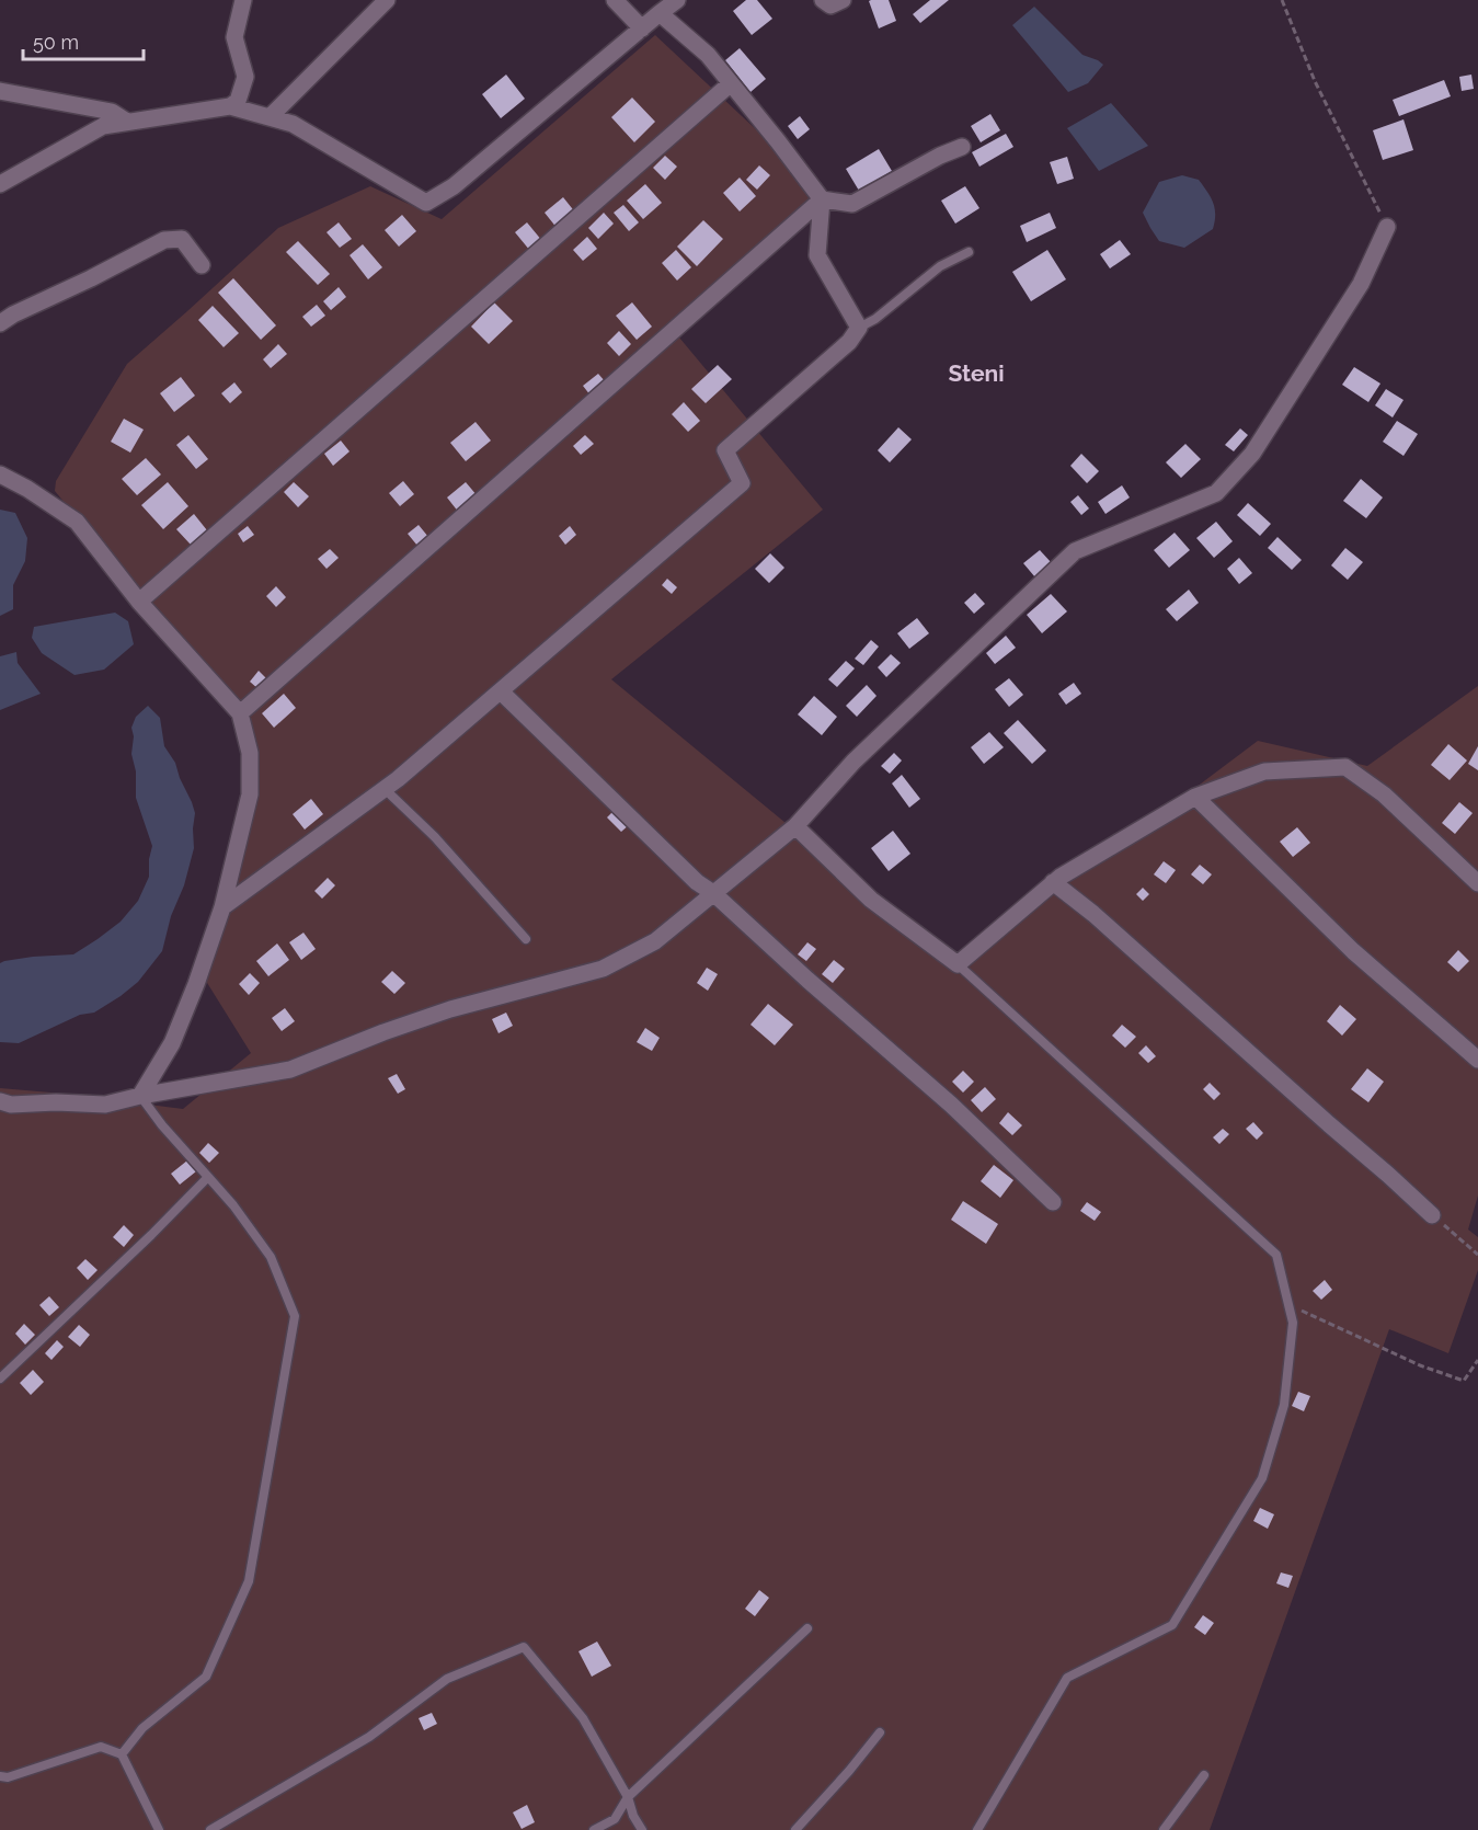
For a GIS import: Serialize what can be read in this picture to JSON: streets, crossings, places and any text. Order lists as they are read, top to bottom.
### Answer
{
  "districts": ["Steni"],
  "scale_bar": "50 m"
}
